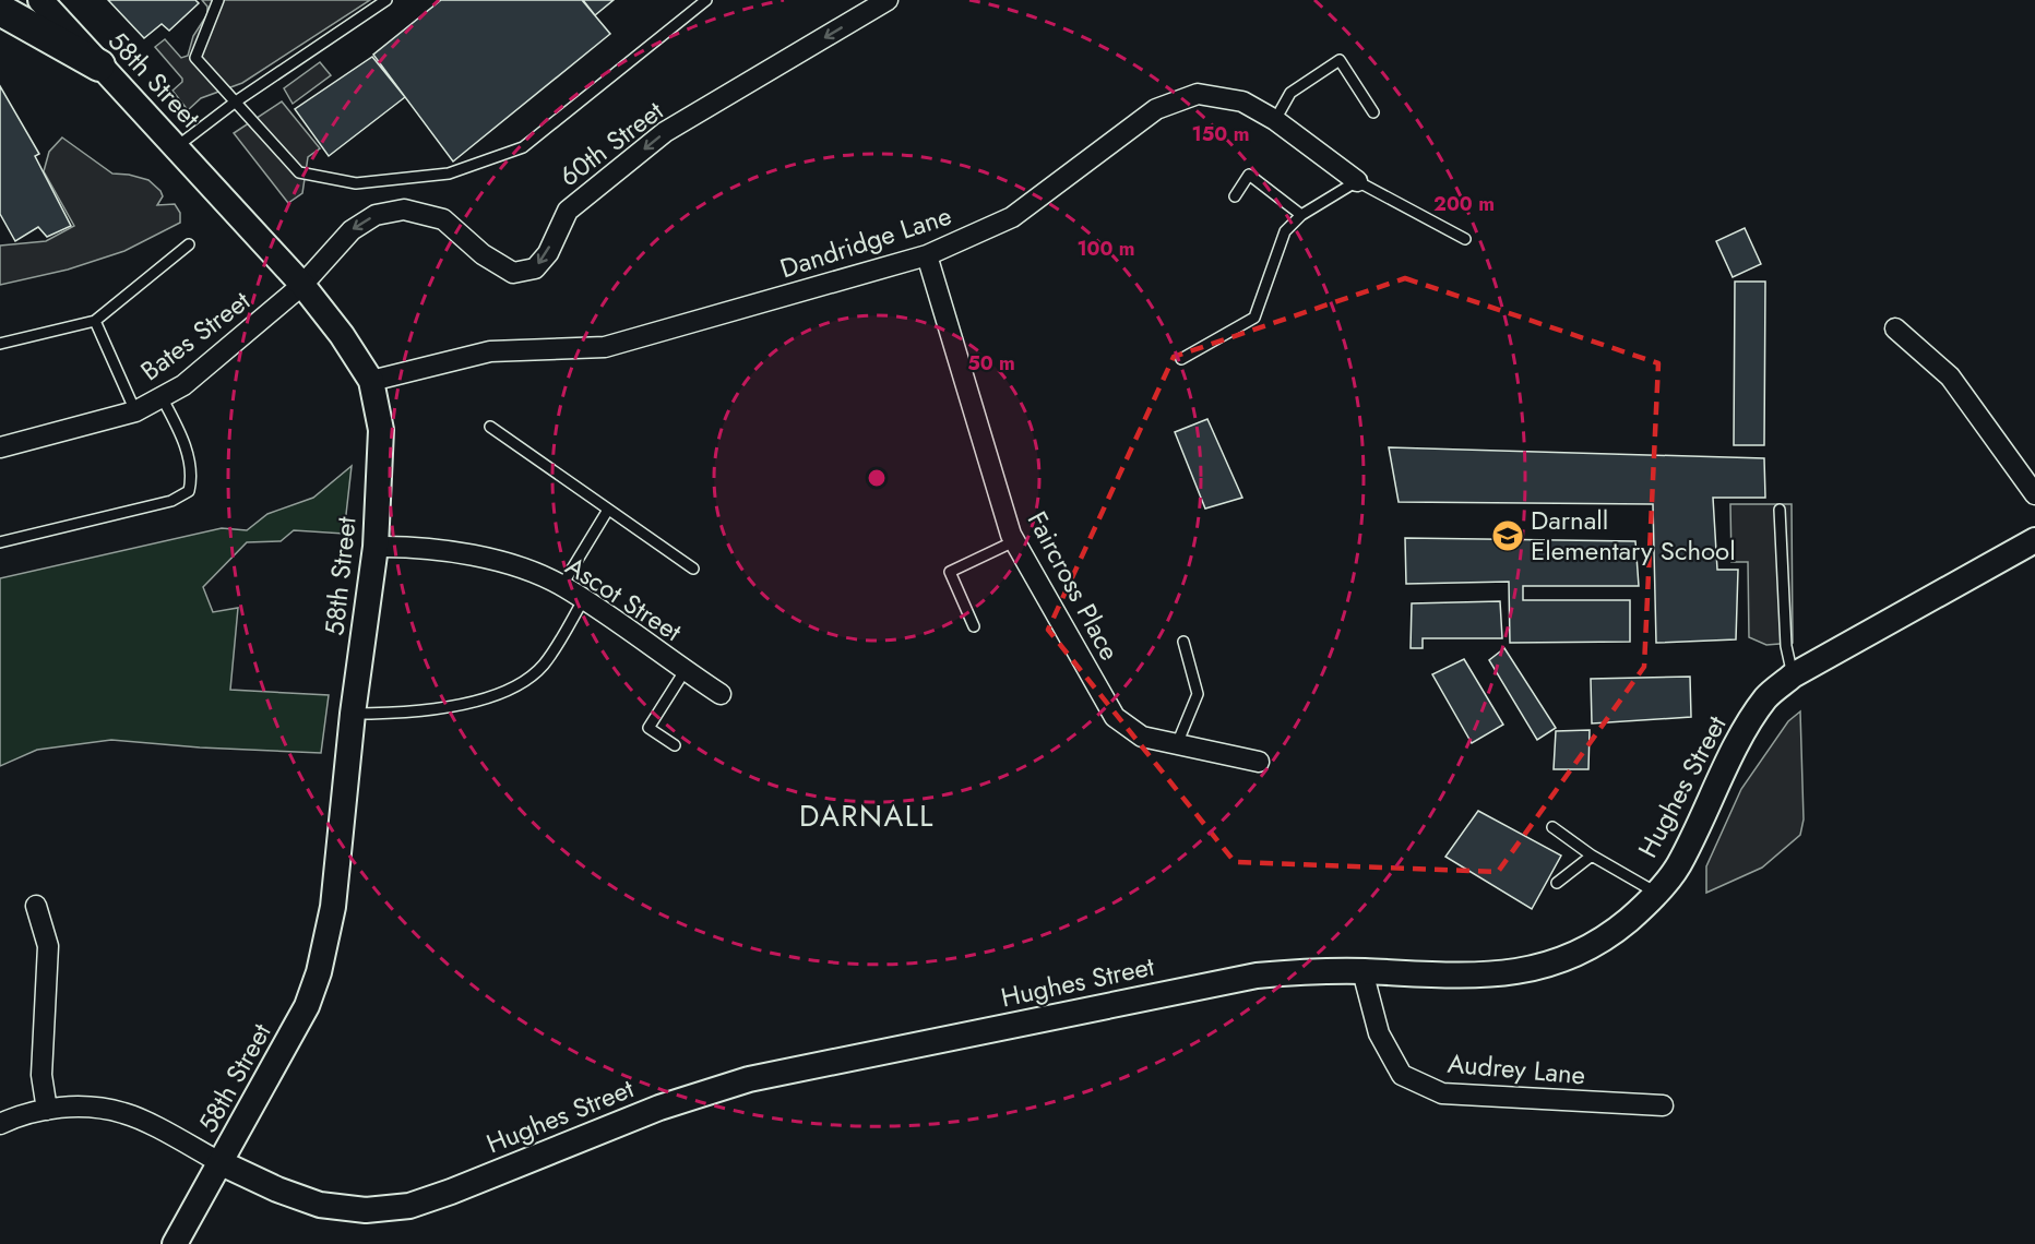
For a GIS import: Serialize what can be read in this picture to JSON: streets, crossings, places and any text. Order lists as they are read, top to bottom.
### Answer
{
  "streets": {
    "street": [
      "58th Street",
      "60th Street",
      "Dandridge Lane",
      "Bates Street",
      "Faircross Place",
      "Ascot Street",
      "Hughes Street",
      "Audrey Lane"
    ]
  },
  "crossings": [
    ["58th Street", "60th Street"],
    ["58th Street", "Dandridge Lane"],
    ["58th Street", "Bates Street"],
    ["58th Street", "Ascot Street"],
    ["58th Street", "Hughes Street"],
    ["60th Street", "Bates Street"],
    ["Dandridge Lane", "Faircross Place"],
    ["Hughes Street", "Audrey Lane"]
  ],
  "one_way": ["60th Street"],
  "districts": ["DARNALL"],
  "places": {
    "school or university": ["Darnall Elementary School"]
  },
  "rings": [
    "150 m",
    "200 m",
    "100 m",
    "50 m"
  ]
}
